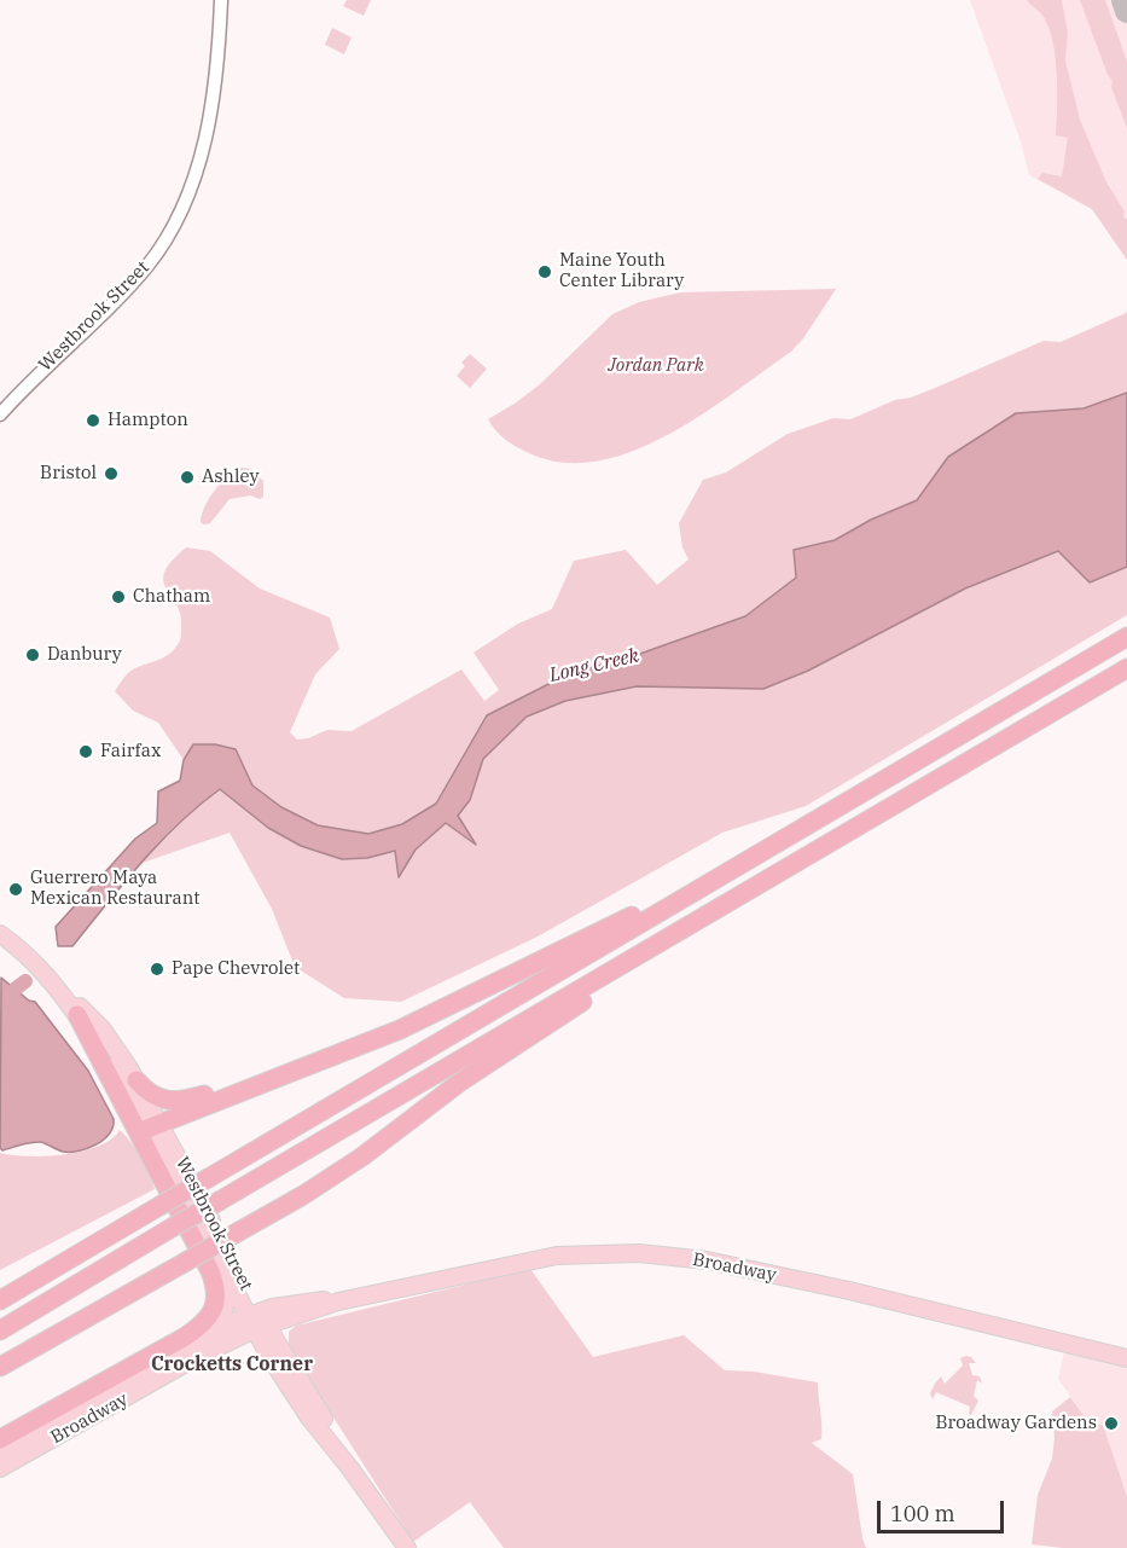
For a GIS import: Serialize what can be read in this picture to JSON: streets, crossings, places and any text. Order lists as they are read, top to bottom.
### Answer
{
  "streets": {
    "main road": ["Westbrook Street", "Broadway"]
  },
  "crossings": [
    ["Westbrook Street", "Broadway"]
  ],
  "districts": ["Crocketts Corner"],
  "water": ["Long Creek"],
  "parks": ["Jordan Park"],
  "places": [
    "Maine Youth Center Library",
    "Hampton",
    "Bristol",
    "Ashley",
    "Chatham",
    "Danbury",
    "Fairfax",
    "Guerrero Maya Mexican Restaurant",
    "Pape Chevrolet",
    "Broadway Gardens"
  ],
  "scale_bar": "100 m"
}
